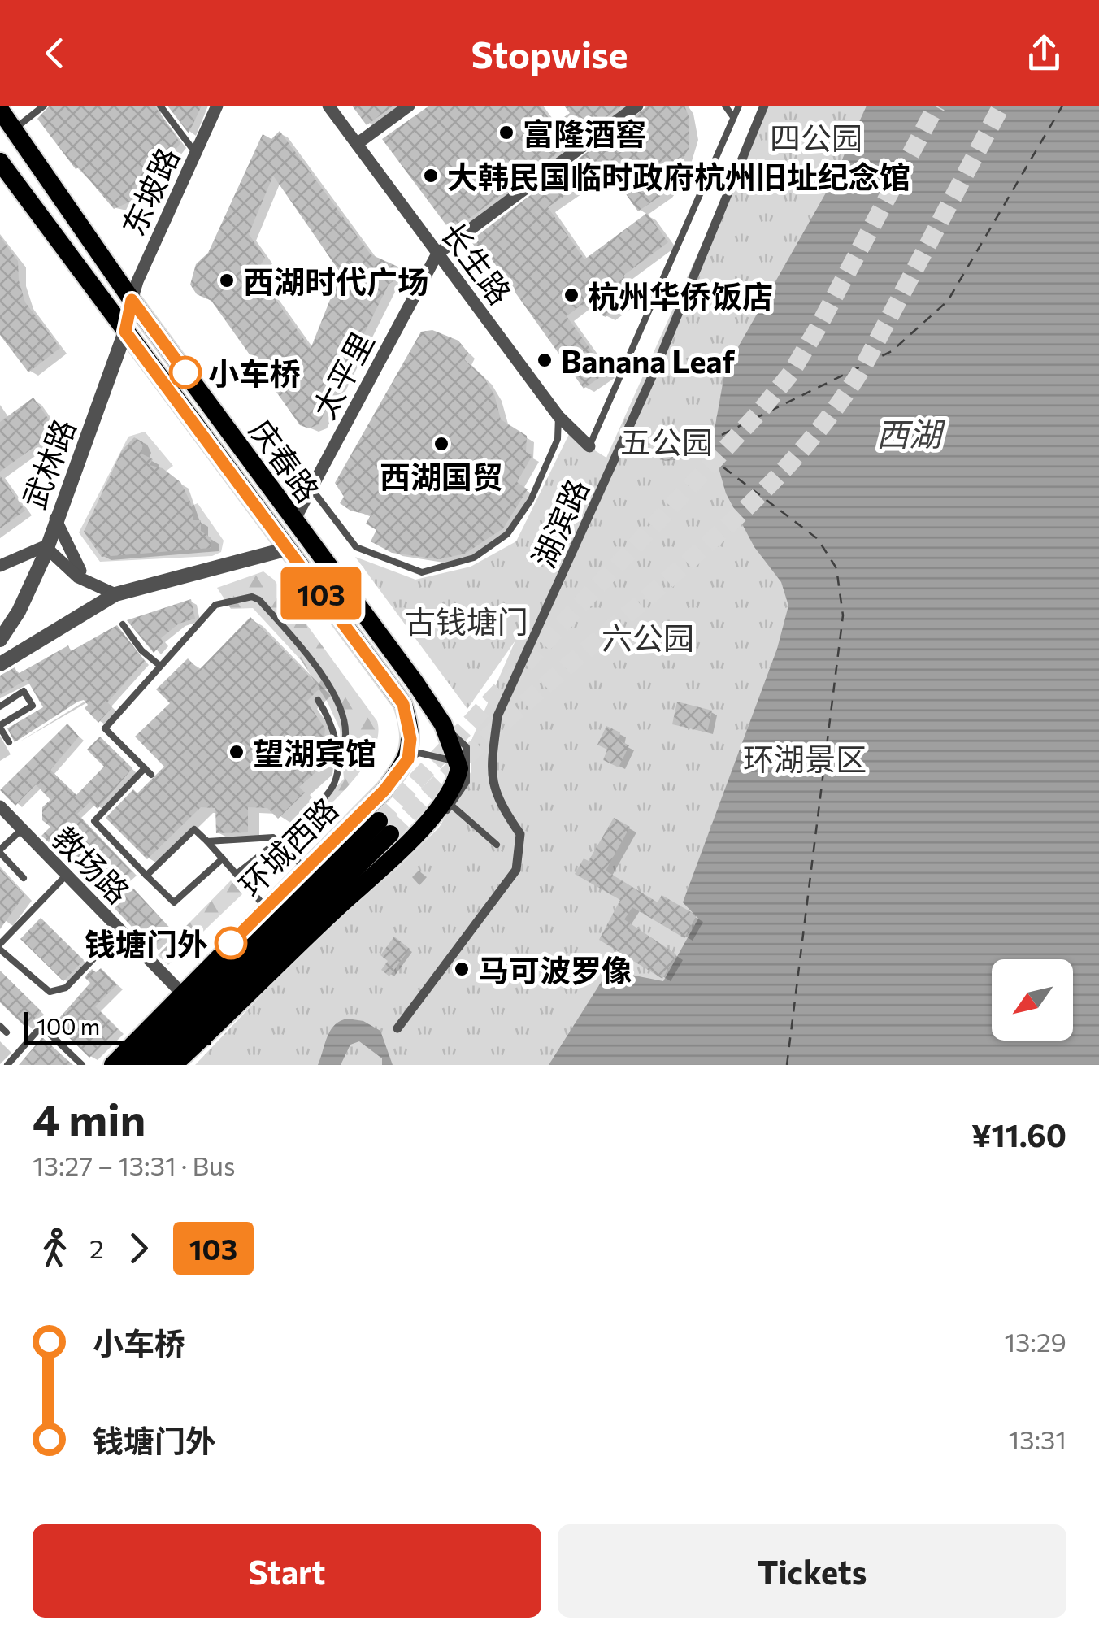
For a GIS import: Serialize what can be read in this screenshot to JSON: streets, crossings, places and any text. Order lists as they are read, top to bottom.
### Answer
{
  "streets": {
    "main road": ["庆春路", "环城西路"],
    "street": [
      "东坡路",
      "长生路",
      "太平里",
      "武林路",
      "湖滨路",
      "教场路"
    ]
  },
  "crossings": [
    ["东坡路", "庆春路"],
    ["东坡路", "武林路"],
    ["长生路", "太平里"],
    ["太平里", "庆春路"],
    ["庆春路", "武林路"],
    ["庆春路", "环城西路"],
    ["环城西路", "教场路"]
  ],
  "water": ["西湖"],
  "parks": [
    "四公园",
    "五公园",
    "古钱塘门",
    "六公园",
    "环湖景区"
  ],
  "places": [
    "富隆酒窖",
    "大韩民国临时政府杭州旧址纪念馆",
    "西湖时代广场",
    "杭州华侨饭店",
    "Banana Leaf",
    "小车桥",
    "西湖国贸",
    "望湖宾馆",
    "钱塘门外",
    "马可波罗像"
  ],
  "lines": ["bus line 103"],
  "scale_bar": "100 m",
  "north": "bottom left",
  "page": {
    "header": "Stopwise",
    "on_map": "103",
    "scale": "100 m",
    "heading": ["4 min", "13:27 – 13:31 · Bus", "¥11.60"],
    "legs": ["2", "103"],
    "list": [
      {
        "name": "小车桥",
        "value": "13:29"
      },
      {
        "name": "钱塘门外",
        "value": "13:31"
      }
    ],
    "buttons": ["Start", "Tickets"]
  }
}
